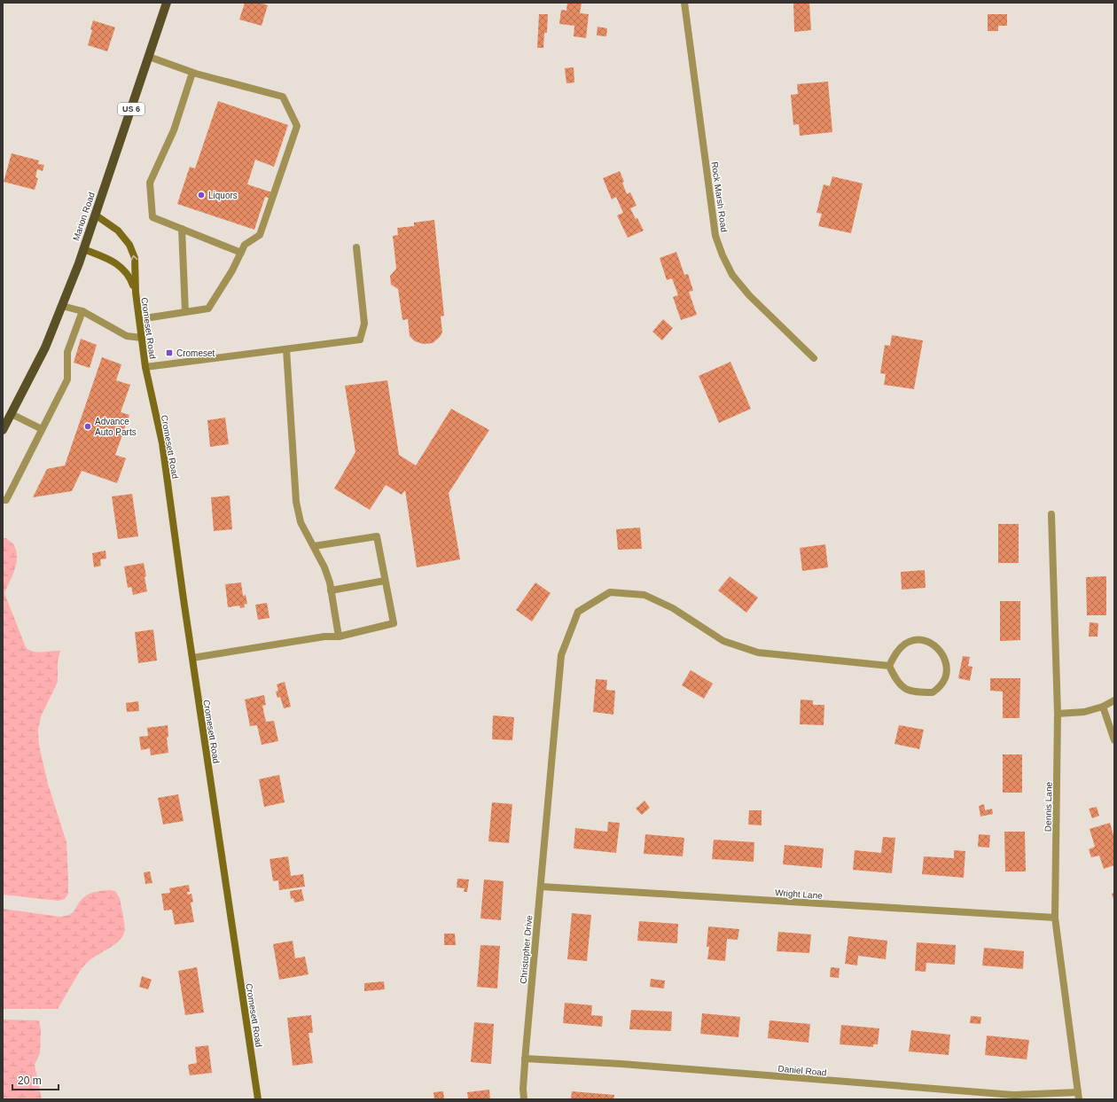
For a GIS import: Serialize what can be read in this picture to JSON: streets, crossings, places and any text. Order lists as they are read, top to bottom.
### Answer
{
  "streets": {
    "main road": ["US 6", "Marion Road"],
    "street": [
      "Rock Marsh Road",
      "Cromeset Road",
      "Cromesett Road",
      "Dennis Lane",
      "Wright Lane",
      "Christopher Drive",
      "Daniel Road"
    ]
  },
  "crossings": [
    ["Marion Road", "Cromeset Road"],
    ["Cromeset Road", "Cromesett Road"],
    ["Dennis Lane", "Wright Lane"],
    ["Dennis Lane", "Daniel Road"],
    ["Wright Lane", "Christopher Drive"],
    ["Christopher Drive", "Daniel Road"]
  ],
  "places": {
    "other": ["Liquors", "Advance Auto Parts"],
    "transit": ["Cromeset"]
  },
  "scale_bar": "20 m"
}
